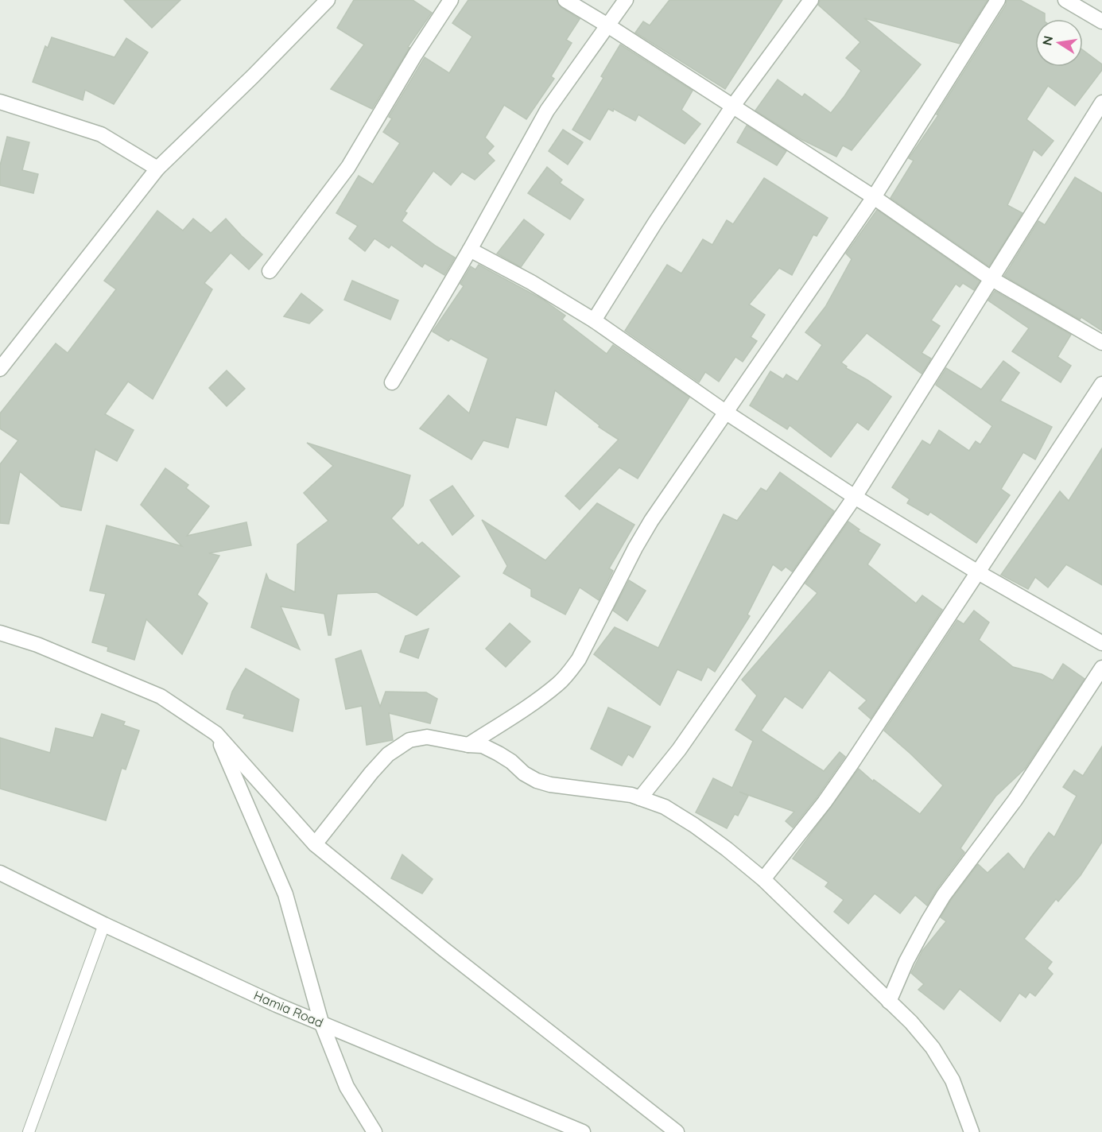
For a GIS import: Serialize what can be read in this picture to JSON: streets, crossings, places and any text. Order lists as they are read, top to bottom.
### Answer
{
  "streets": {
    "street": ["Hamia Road"]
  },
  "north": "left"
}
